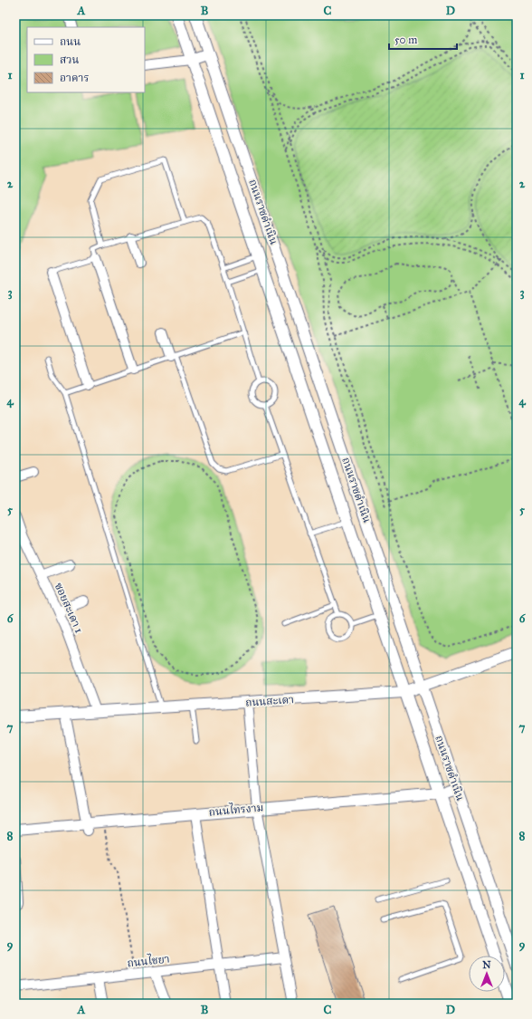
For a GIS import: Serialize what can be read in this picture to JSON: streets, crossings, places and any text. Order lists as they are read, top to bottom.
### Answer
{
  "streets": {
    "street": [
      "ถนนราชดำเนิน",
      "ซอยสะเดา 1",
      "ถนนสะเดา",
      "ถนนไทรงาม",
      "ถนนไชยา"
    ]
  },
  "crossings": [
    ["ถนนราชดำเนิน", "ถนนสะเดา"],
    ["ถนนราชดำเนิน", "ถนนไทรงาม"],
    ["ซอยสะเดา 1", "ถนนสะเดา"]
  ],
  "legend": ["ถนน", "สวน", "อาคาร"],
  "scale_bar": "50 m",
  "north": "top",
  "grid": {
    "columns": [
      "A",
      "B",
      "C",
      "D"
    ],
    "rows": [
      "1",
      "2",
      "3",
      "4",
      "5",
      "6",
      "7",
      "8",
      "9"
    ]
  }
}
